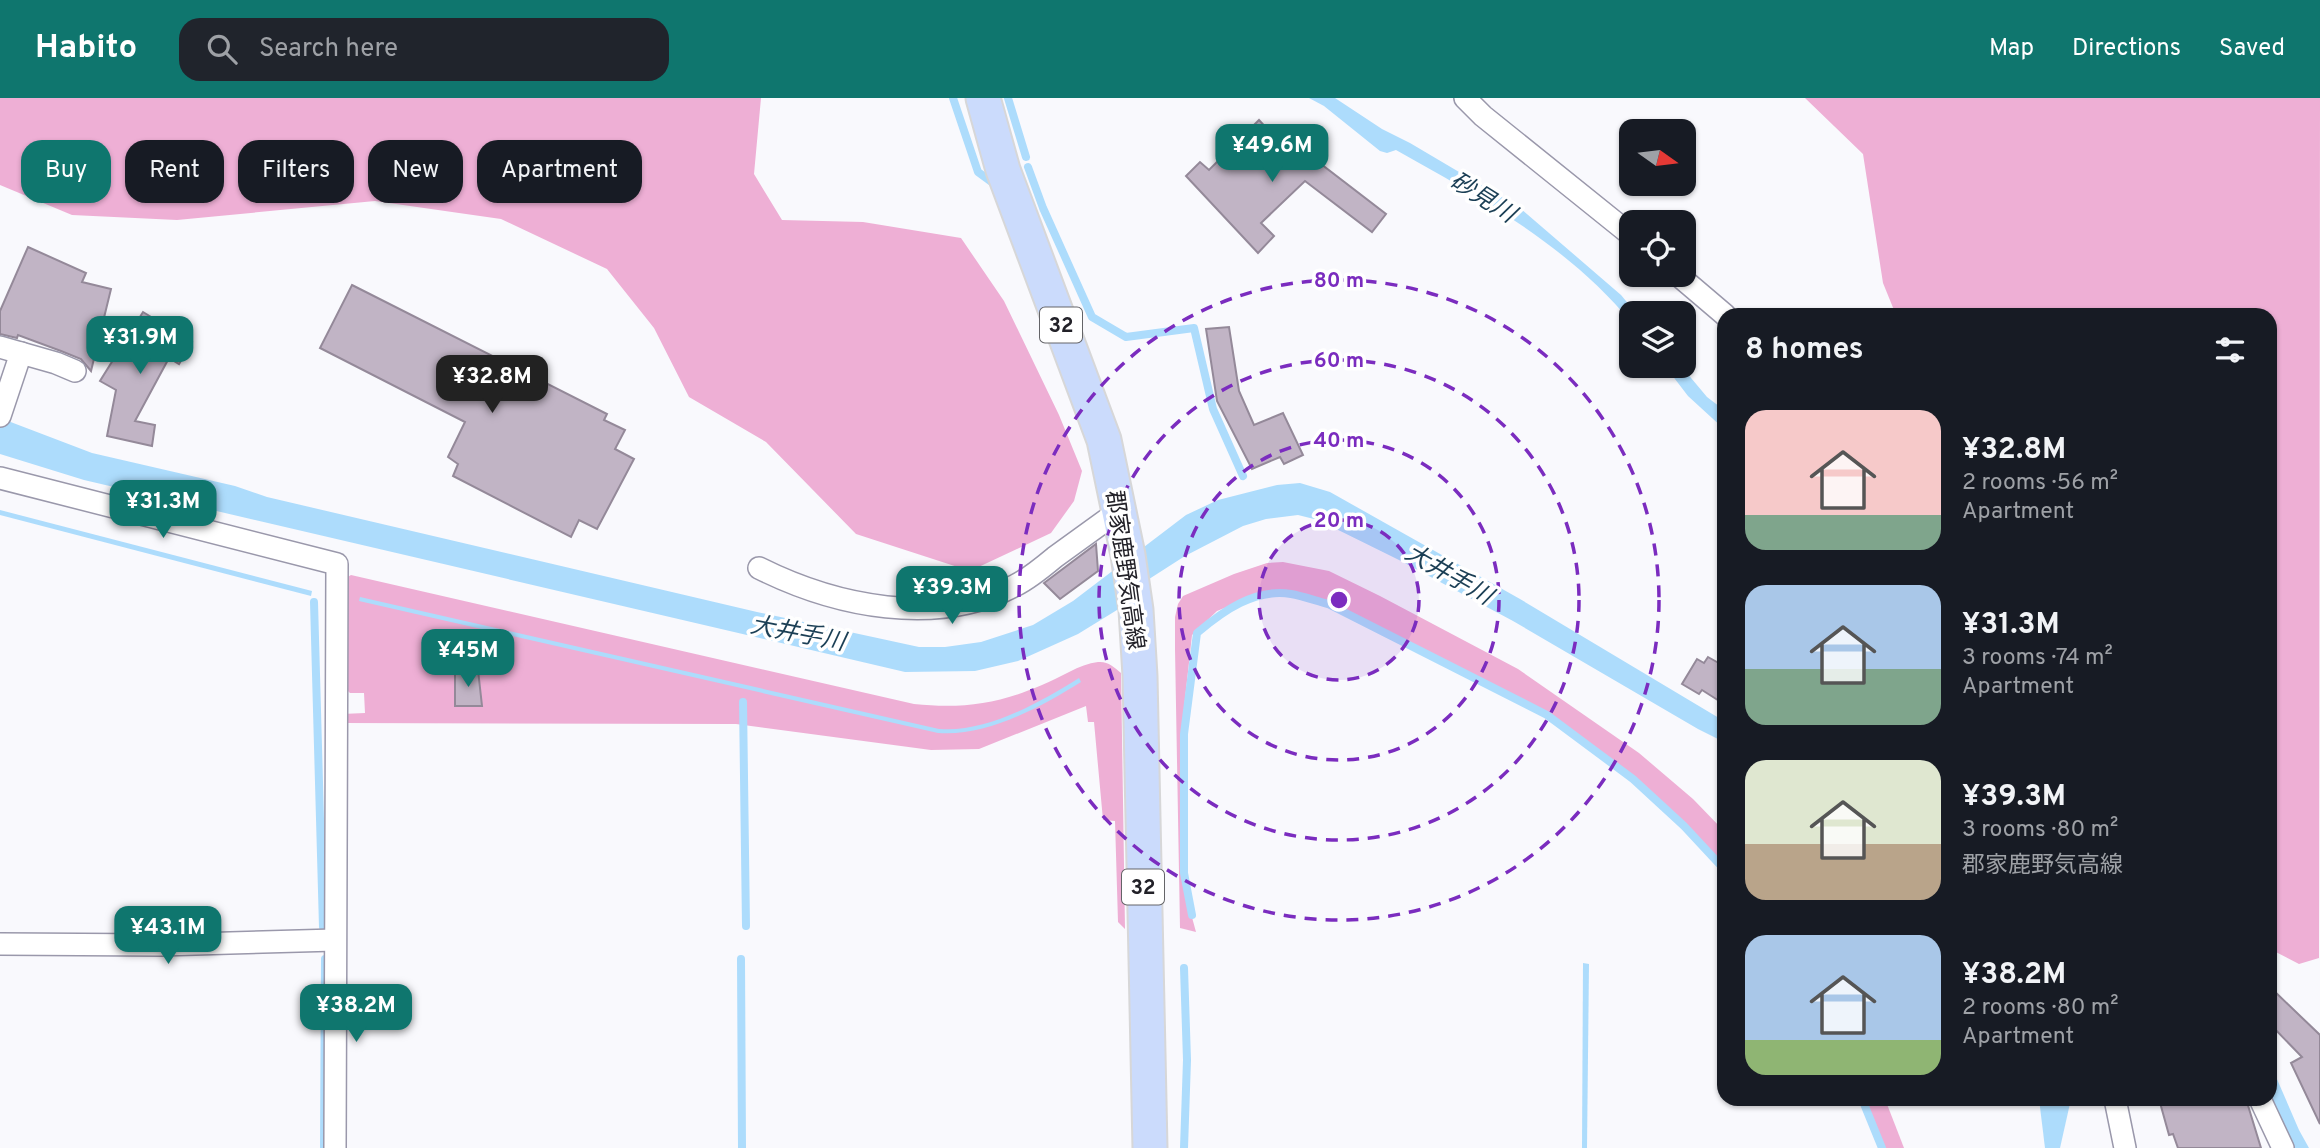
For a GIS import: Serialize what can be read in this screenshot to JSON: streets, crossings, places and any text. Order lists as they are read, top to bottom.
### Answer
{
  "streets": {
    "main road": ["32", "郡家鹿野気高線"]
  },
  "water": ["砂見川", "大井手川"],
  "north": "right",
  "page": {
    "header": "Habito",
    "search": "Search here",
    "nav": ["Map", "Directions", "Saved"],
    "price": [
      "¥49.6M",
      "¥31.9M",
      "¥32.8M",
      "¥31.3M",
      "¥39.3M",
      "¥45M",
      "¥43.1M",
      "¥38.2M"
    ],
    "chip": [
      "Buy",
      "Rent",
      "Filters",
      "New",
      "Apartment"
    ],
    "heading": "8 homes",
    "list": [
      {
        "name": "¥32.8M",
        "note": "2 rooms · 56 m² · Apartment"
      },
      {
        "name": "¥31.3M",
        "note": "3 rooms · 74 m² · Apartment"
      },
      {
        "name": "¥39.3M",
        "note": "3 rooms · 80 m² · 郡家鹿野気高線"
      },
      {
        "name": "¥38.2M",
        "note": "2 rooms · 80 m² · Apartment"
      }
    ]
  },
  "rings": [
    "80 m",
    "60 m",
    "40 m",
    "20 m"
  ]
}
